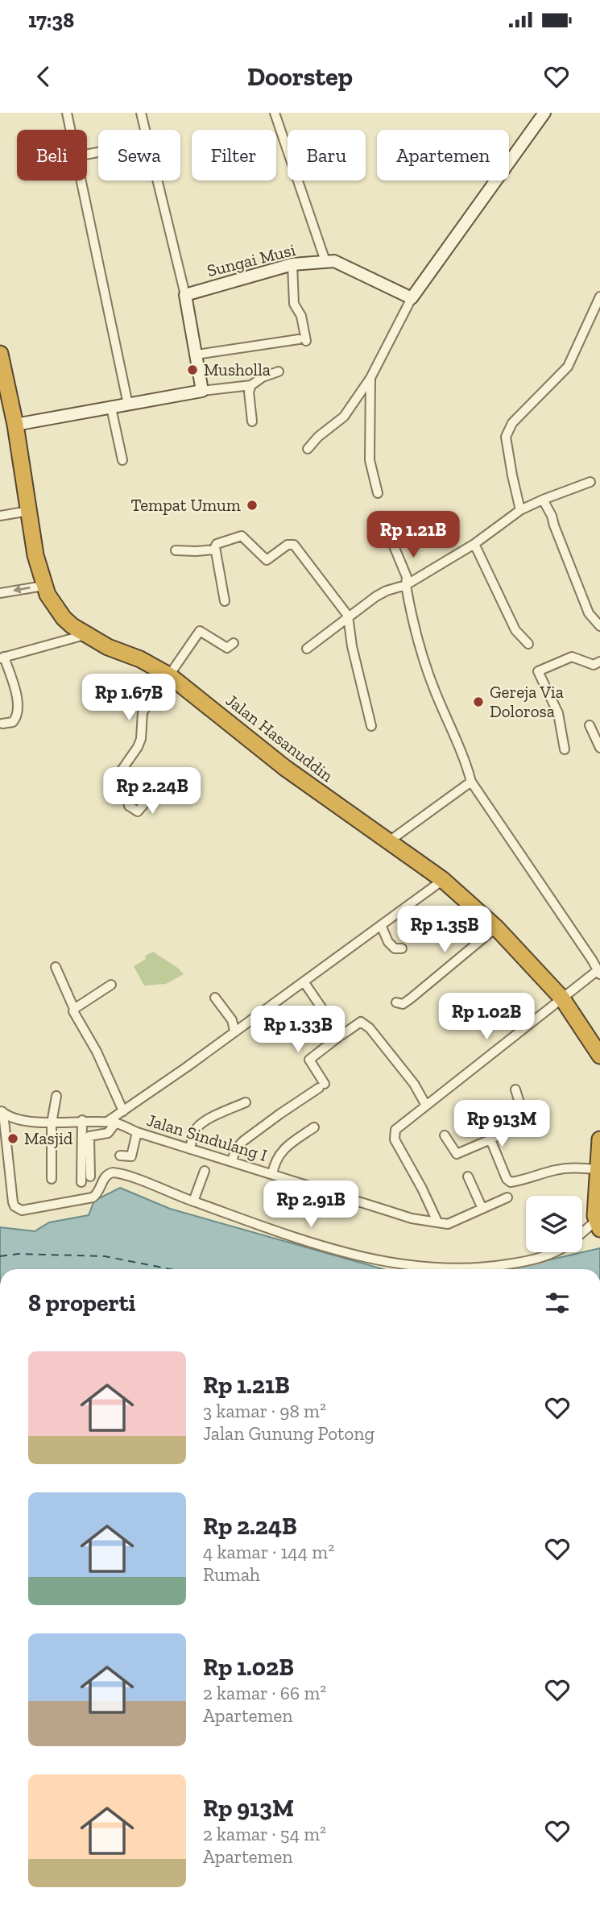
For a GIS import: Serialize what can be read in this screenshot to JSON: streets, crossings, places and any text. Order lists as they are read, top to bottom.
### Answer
{
  "streets": {
    "highway": ["Jalan Hasanuddin"],
    "street": ["Sungai Musi", "Jalan Sindulang I"]
  },
  "places": [
    "Musholla",
    "Tempat Umum",
    "Gereja Via Dolorosa",
    "Masjid"
  ],
  "page": {
    "status": "17:38",
    "header": "Doorstep",
    "chip": [
      "Beli",
      "Sewa",
      "Filter",
      "Baru",
      "Apartemen"
    ],
    "price": [
      "Rp 1.21B",
      "Rp 1.67B",
      "Rp 2.24B",
      "Rp 1.35B",
      "Rp 1.02B",
      "Rp 1.33B",
      "Rp 913M",
      "Rp 2.91B"
    ],
    "heading": "8 properti",
    "list": [
      {
        "name": "Rp 1.21B",
        "note": "3 kamar · 98 m² · Jalan Gunung Potong"
      },
      {
        "name": "Rp 2.24B",
        "note": "4 kamar · 144 m² · Rumah"
      },
      {
        "name": "Rp 1.02B",
        "note": "2 kamar · 66 m² · Apartemen"
      },
      {
        "name": "Rp 913M",
        "note": "2 kamar · 54 m² · Apartemen"
      }
    ]
  }
}
